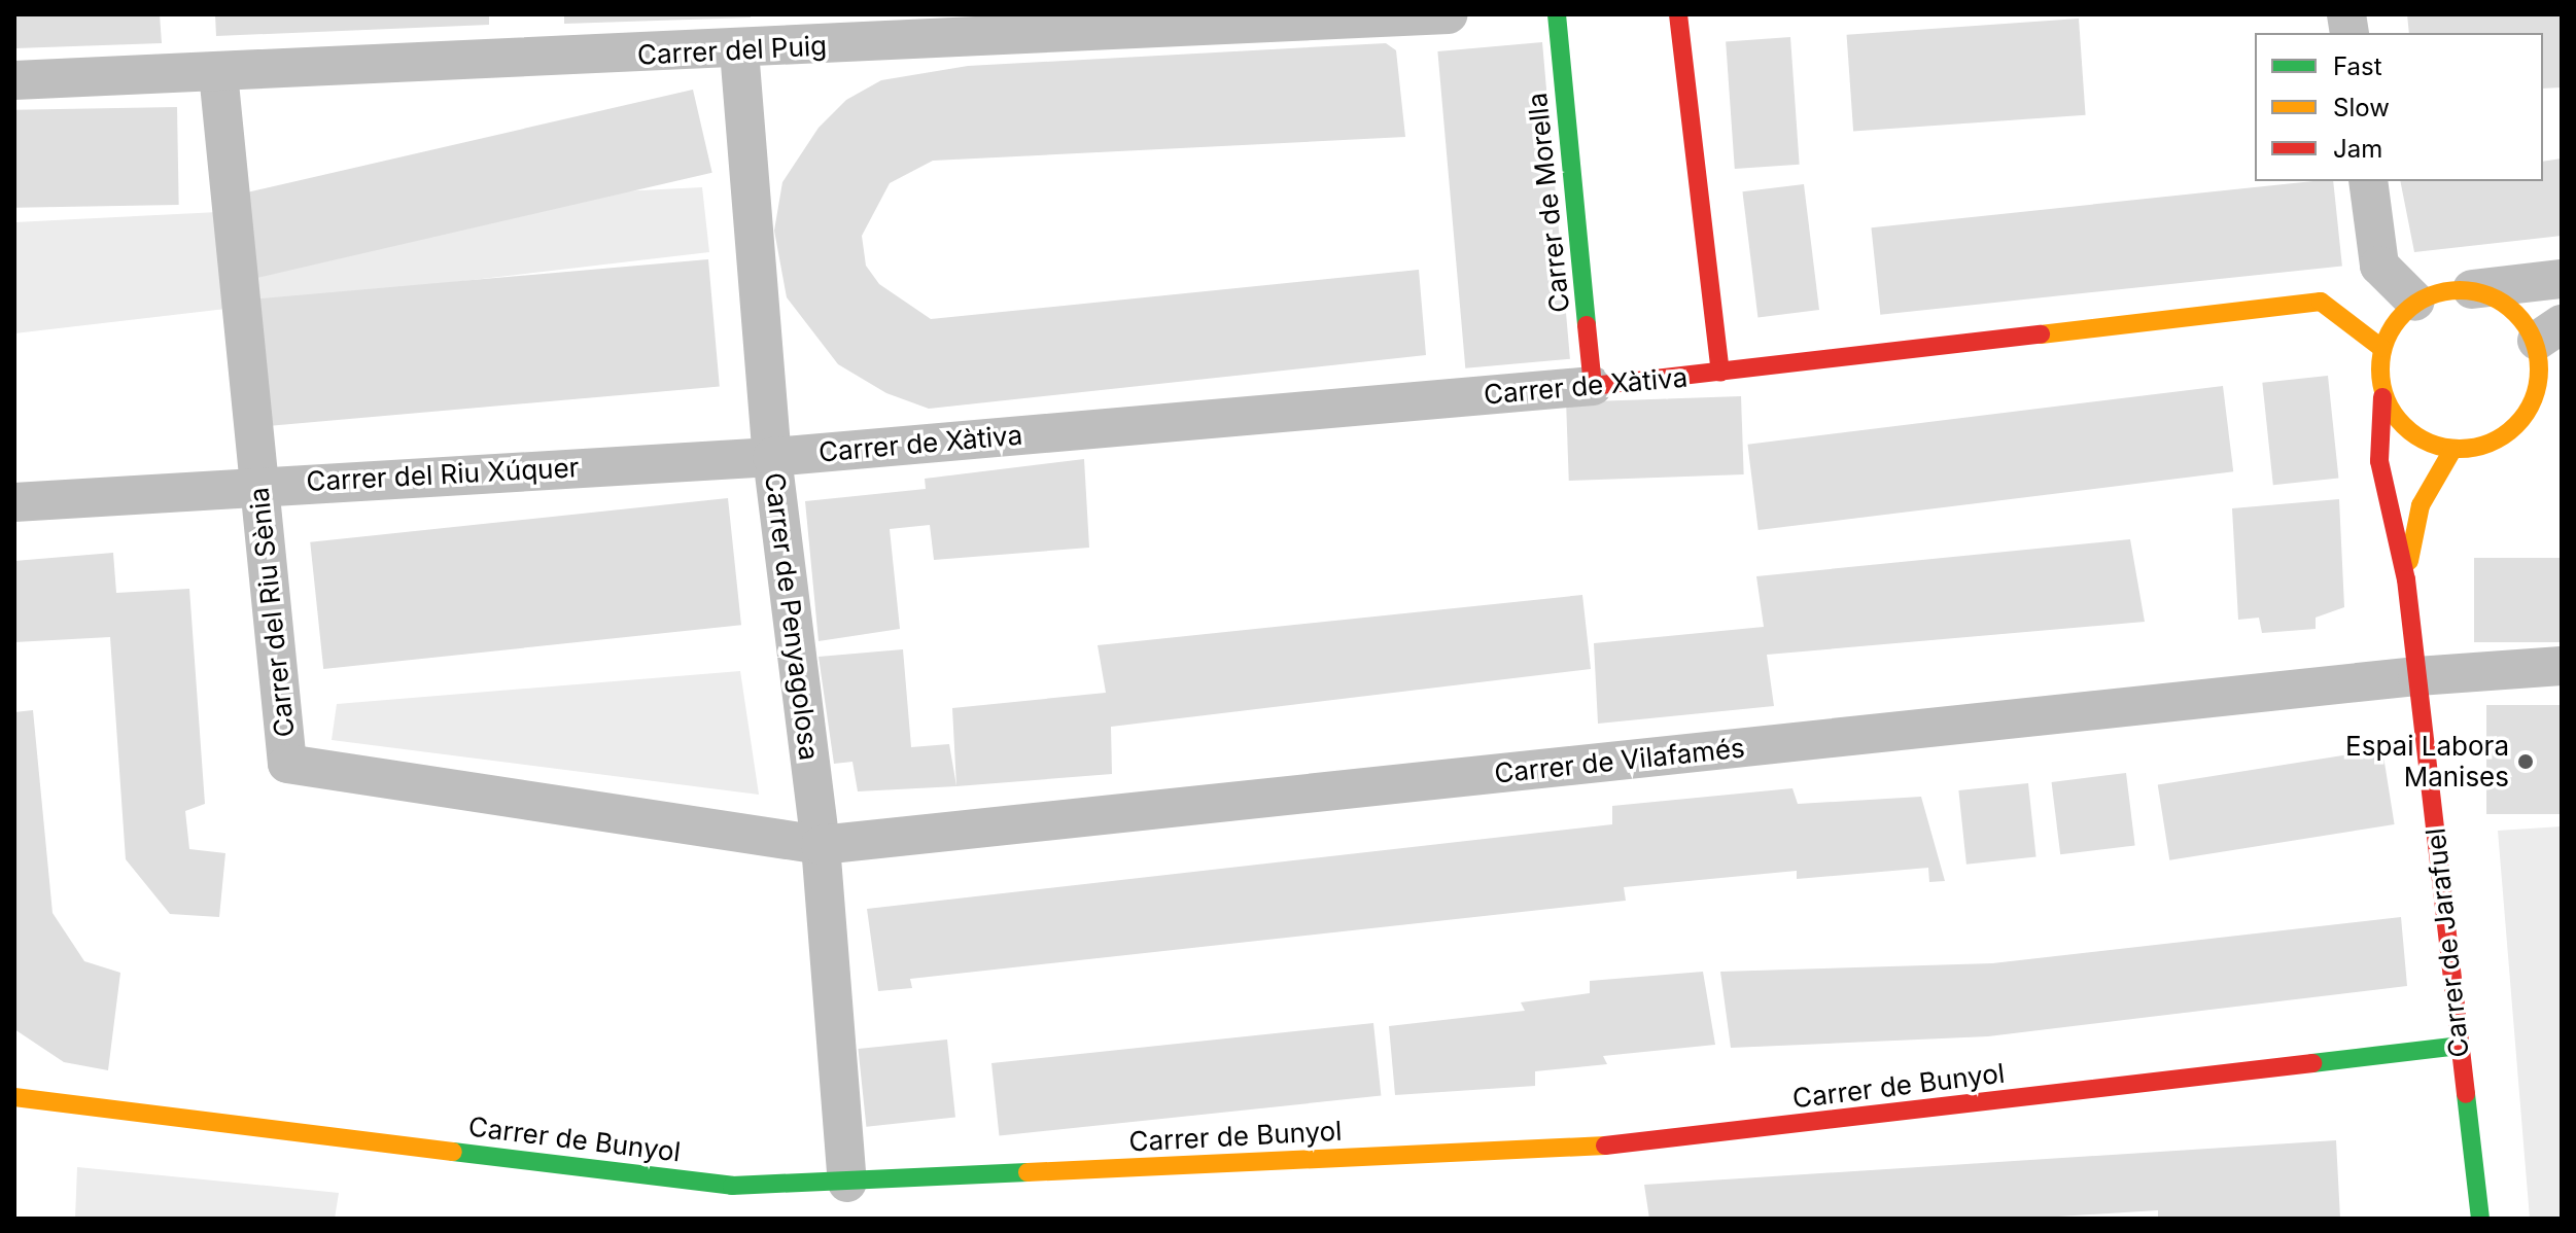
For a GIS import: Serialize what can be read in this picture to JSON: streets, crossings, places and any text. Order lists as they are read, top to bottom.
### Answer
{
  "streets": {
    "street": [
      "Carrer del Puig",
      "Carrer de Morella",
      "Carrer de Xàtiva",
      "Carrer del Riu Xúquer",
      "Carrer del Riu Sènia",
      "Carrer de Penyagolosa",
      "Carrer de Vilafamés",
      "Carrer de Jarafuel",
      "Carrer de Bunyol"
    ]
  },
  "crossings": [
    ["Carrer del Puig", "Carrer del Riu Sènia"],
    ["Carrer del Puig", "Carrer de Penyagolosa"],
    ["Carrer de Morella", "Carrer de Xàtiva"],
    ["Carrer de Xàtiva", "Carrer del Riu Xúquer"],
    ["Carrer de Xàtiva", "Carrer de Penyagolosa"],
    ["Carrer de Xàtiva", "Carrer de Jarafuel"],
    ["Carrer del Riu Xúquer", "Carrer del Riu Sènia"],
    ["Carrer del Riu Xúquer", "Carrer de Penyagolosa"],
    ["Carrer del Riu Sènia", "Carrer de Penyagolosa"],
    ["Carrer del Riu Sènia", "Carrer de Vilafamés"],
    ["Carrer de Penyagolosa", "Carrer de Vilafamés"],
    ["Carrer de Penyagolosa", "Carrer de Bunyol"],
    ["Carrer de Vilafamés", "Carrer de Jarafuel"],
    ["Carrer de Jarafuel", "Carrer de Bunyol"]
  ],
  "places": ["Espai Labora Manises"],
  "legend": ["Fast", "Slow", "Jam"]
}
